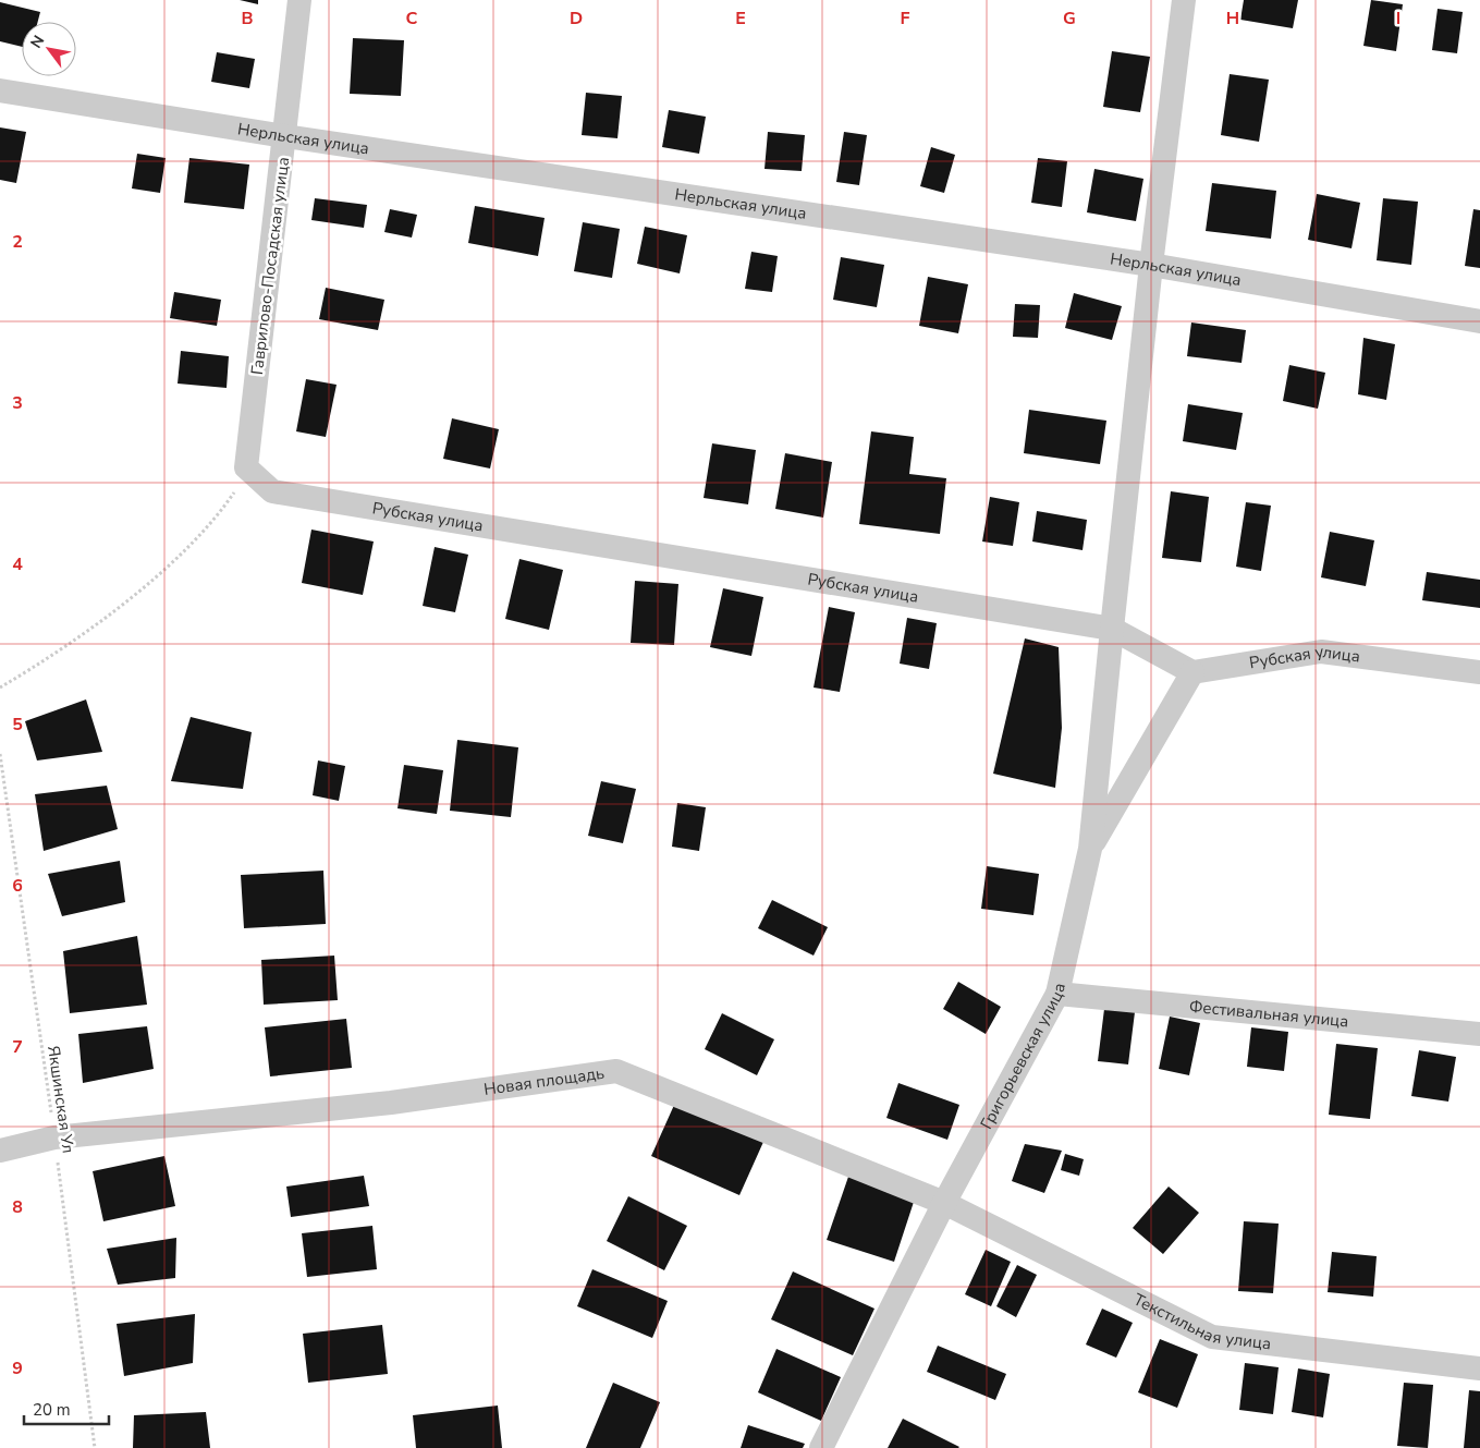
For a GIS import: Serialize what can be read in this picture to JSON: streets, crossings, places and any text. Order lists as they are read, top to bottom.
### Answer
{
  "streets": {
    "street": [
      "Нерльская улица",
      "Гаврилово-Посадская улица",
      "Рубская улица",
      "Фестивальная улица",
      "Григорьевская улица",
      "Новая площадь",
      "Текстильная улица"
    ],
    "path": ["Якшинская Ул"]
  },
  "crossings": [
    ["Нерльская улица", "Гаврилово-Посадская улица"],
    ["Нерльская улица", "Григорьевская улица"],
    ["Гаврилово-Посадская улица", "Рубская улица"],
    ["Рубская улица", "Григорьевская улица"],
    ["Фестивальная улица", "Григорьевская улица"],
    ["Григорьевская улица", "Новая площадь"],
    ["Григорьевская улица", "Текстильная улица"],
    ["Новая площадь", "Якшинская Ул"],
    ["Новая площадь", "Текстильная улица"]
  ],
  "scale_bar": "20 m",
  "north": "top left",
  "grid": {
    "columns": [
      "B",
      "C",
      "D",
      "E",
      "F",
      "G",
      "H",
      "I"
    ],
    "rows": [
      "2",
      "3",
      "4",
      "5",
      "6",
      "7",
      "8",
      "9"
    ]
  }
}
